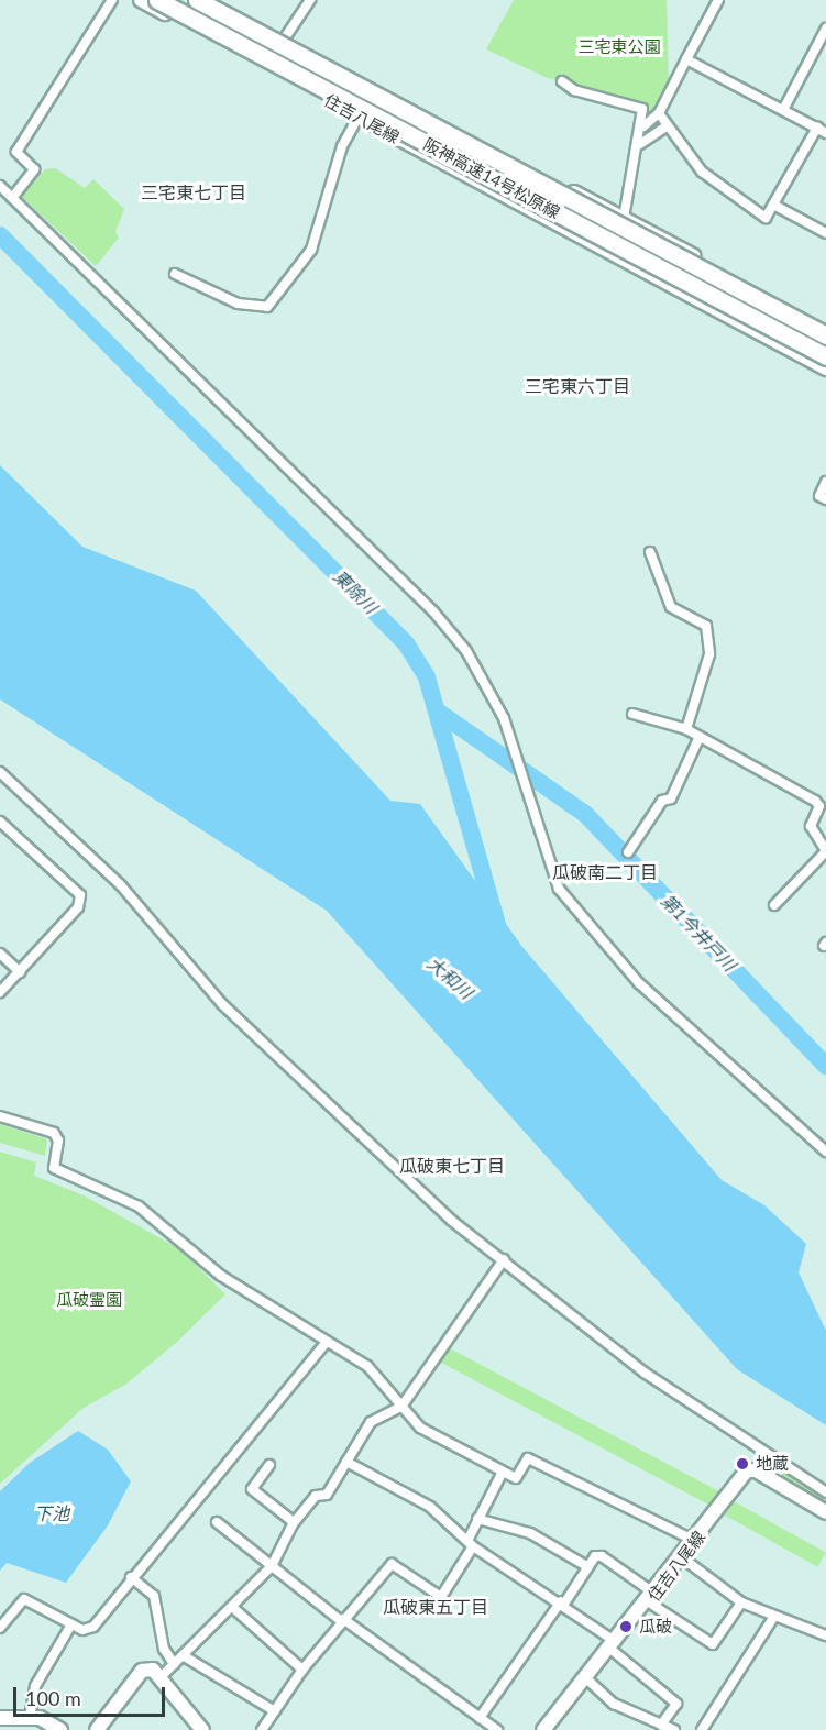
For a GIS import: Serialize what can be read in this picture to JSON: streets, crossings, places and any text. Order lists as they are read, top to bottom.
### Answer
{
  "streets": {
    "highway": ["阪神高速14号松原線"],
    "main road": ["住吉八尾線"]
  },
  "crossings": [
    ["住吉八尾線", "阪神高速14号松原線"]
  ],
  "districts": [
    "三宅東七丁目",
    "三宅東六丁目",
    "瓜破南二丁目",
    "瓜破東七丁目",
    "瓜破東五丁目"
  ],
  "water": [
    "東除川",
    "第1今井戸川",
    "大和川",
    "下池"
  ],
  "parks": ["三宅東公園", "瓜破霊園"],
  "places": ["地蔵", "瓜破"],
  "scale_bar": "100 m"
}
